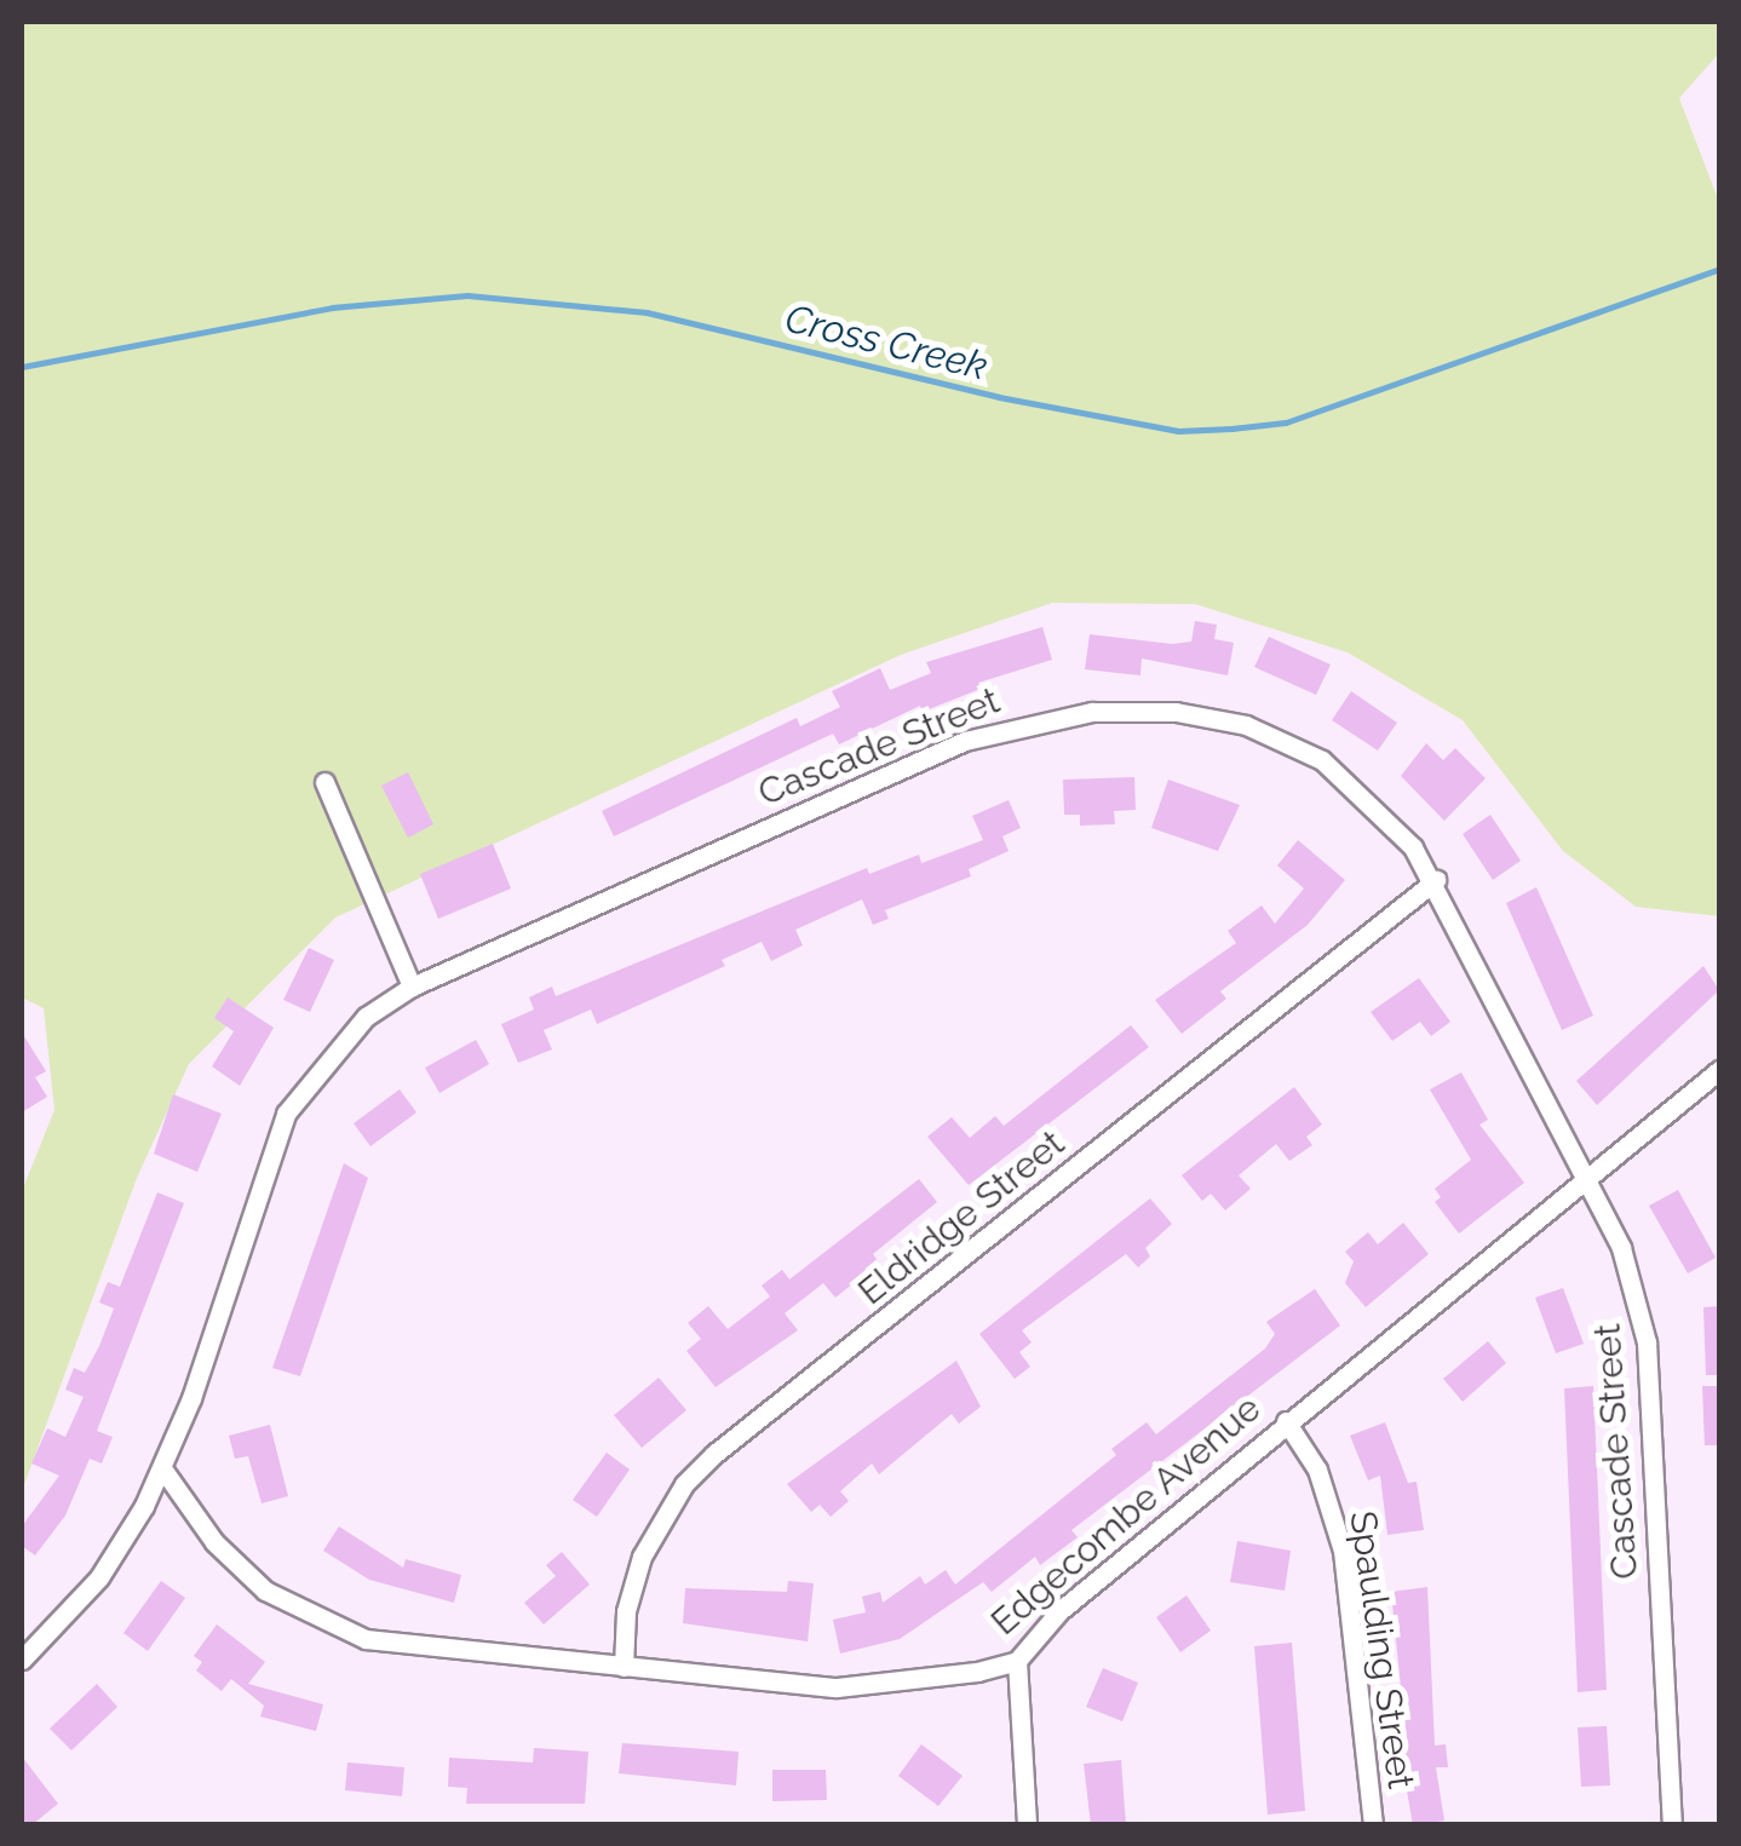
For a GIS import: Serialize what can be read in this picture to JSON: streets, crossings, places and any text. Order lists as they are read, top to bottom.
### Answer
{
  "streets": {
    "street": [
      "Cascade Street",
      "Eldridge Street",
      "Edgecombe Avenue",
      "Spaulding Street"
    ]
  },
  "crossings": [
    ["Cascade Street", "Eldridge Street"],
    ["Cascade Street", "Edgecombe Avenue"],
    ["Eldridge Street", "Edgecombe Avenue"],
    ["Edgecombe Avenue", "Spaulding Street"]
  ],
  "water": ["Cross Creek"]
}
